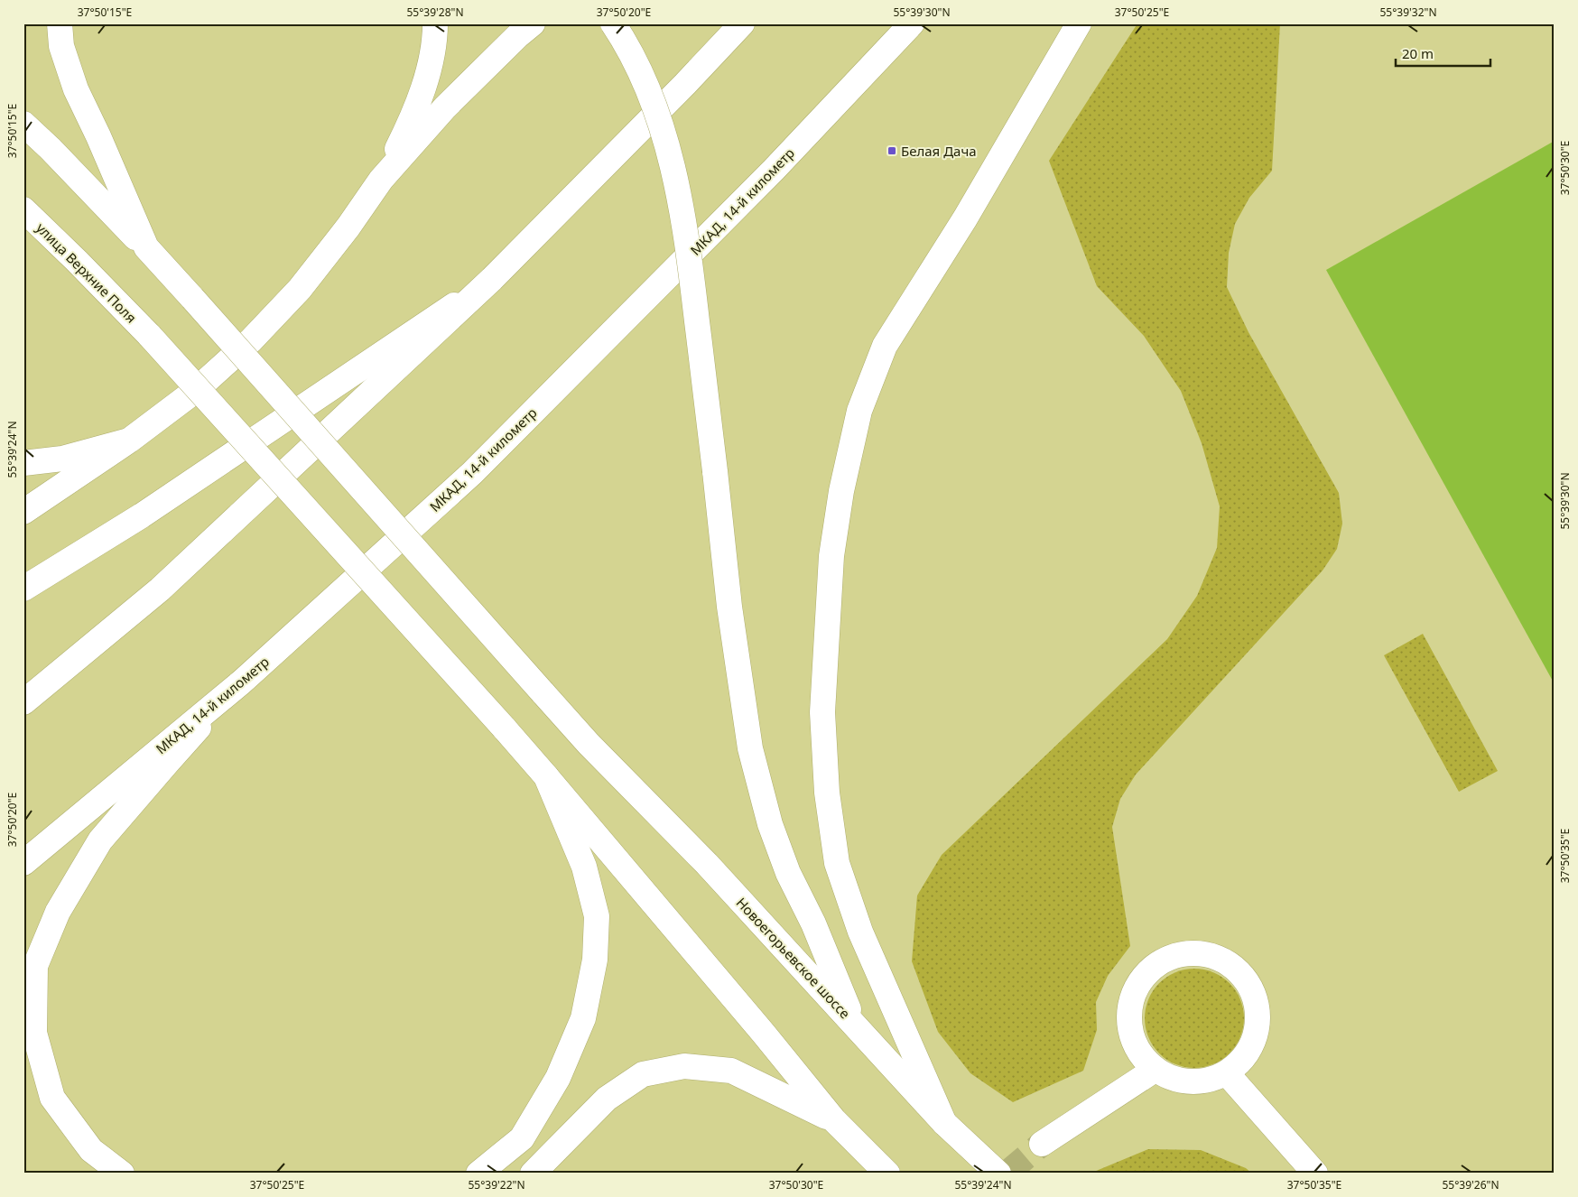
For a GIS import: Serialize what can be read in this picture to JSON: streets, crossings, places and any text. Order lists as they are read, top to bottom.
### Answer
{
  "streets": {
    "main road": ["МКАД, 14-й километр", "улица Верхние Поля", "Новоегорьевское шоссе"]
  },
  "places": {
    "transit": ["Белая Дача"]
  },
  "scale_bar": "20 m",
  "coordinates": [
    "37°50'15\"E",
    "55°39'28\"N",
    "37°50'20\"E",
    "55°39'30\"N",
    "37°50'25\"E",
    "55°39'32\"N",
    "37°50'30\"E",
    "55°39'24\"N",
    "37°50'35\"E",
    "55°39'22\"N",
    "55°39'26\"N"
  ]
}
